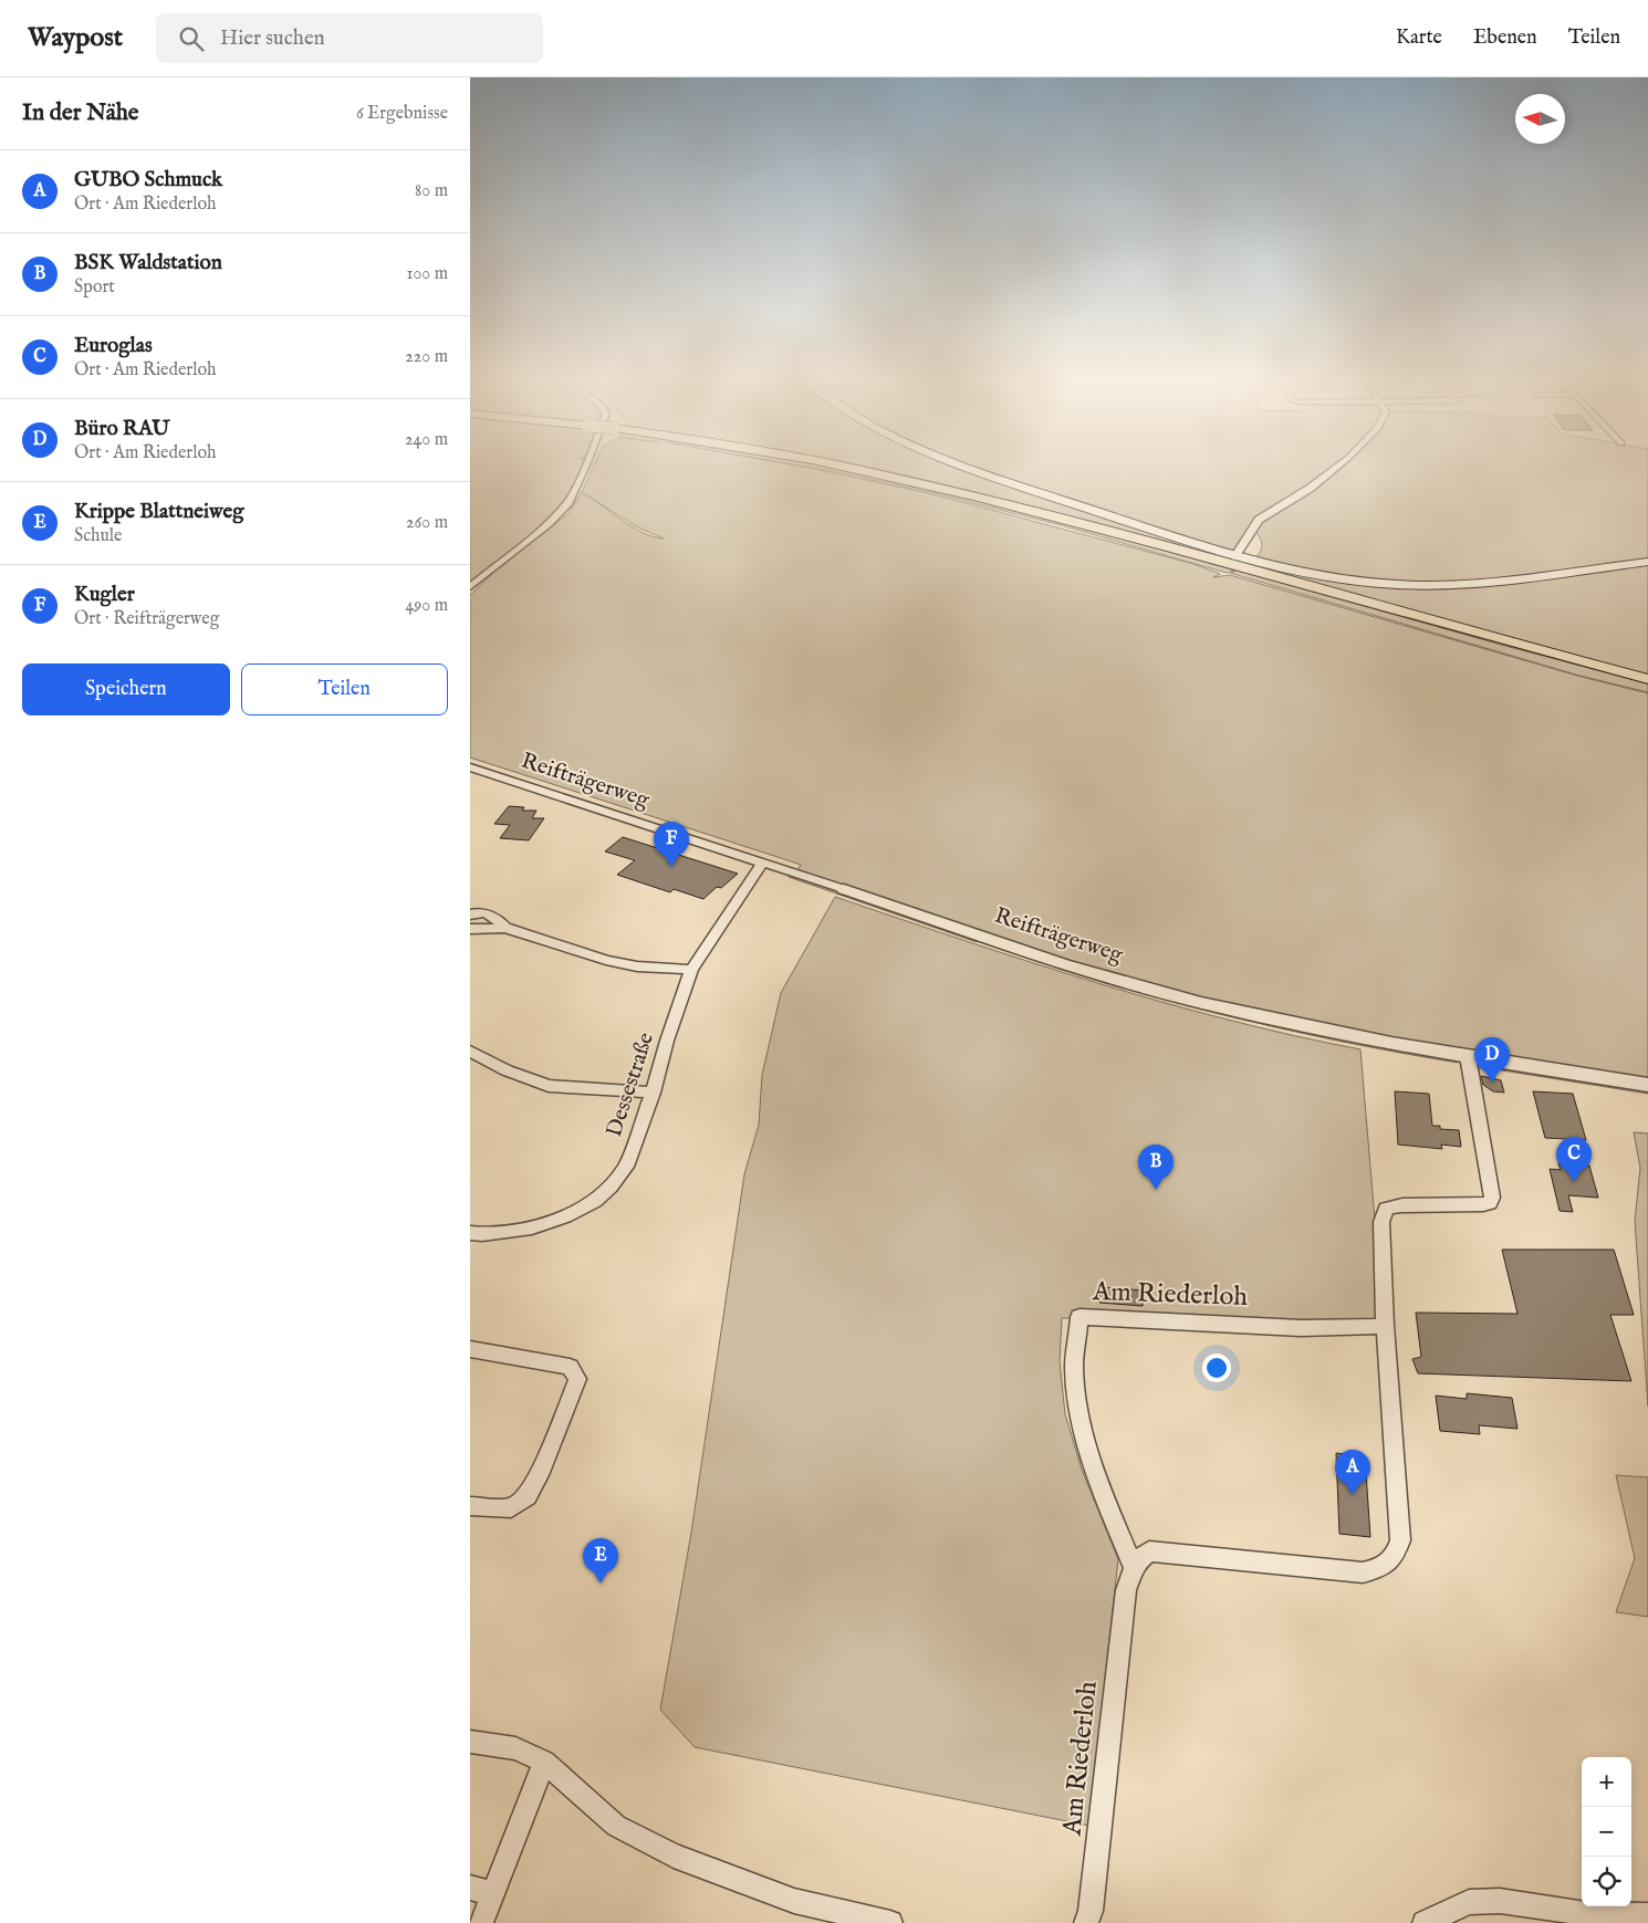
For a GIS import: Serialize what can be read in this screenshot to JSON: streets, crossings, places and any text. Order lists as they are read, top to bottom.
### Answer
{
  "streets": {
    "street": ["Reifträgerweg", "Dessestraße", "Am Riederloh"]
  },
  "crossings": [
    ["Reifträgerweg", "Dessestraße"]
  ],
  "north": "left",
  "page": {
    "header": "Waypost",
    "search": "Hier suchen",
    "nav": ["Karte", "Ebenen", "Teilen"],
    "heading": ["In der Nähe", "6 Ergebnisse"],
    "list": [
      {
        "mark": "A",
        "name": "GUBO Schmuck",
        "note": "Ort · Am Riederloh",
        "value": "80 m"
      },
      {
        "mark": "B",
        "name": "BSK Waldstation",
        "note": "Sport",
        "value": "100 m"
      },
      {
        "mark": "C",
        "name": "Euroglas",
        "note": "Ort · Am Riederloh",
        "value": "220 m"
      },
      {
        "mark": "D",
        "name": "Büro RAU",
        "note": "Ort · Am Riederloh",
        "value": "240 m"
      },
      {
        "mark": "E",
        "name": "Krippe Blattneiweg",
        "note": "Schule",
        "value": "260 m"
      },
      {
        "mark": "F",
        "name": "Kugler",
        "note": "Ort · Reifträgerweg",
        "value": "490 m"
      }
    ],
    "buttons": ["Speichern", "Teilen"],
    "pins": [
      "F",
      "D",
      "C",
      "B",
      "A",
      "E"
    ],
    "map_buttons": ["+", "−"]
  }
}
